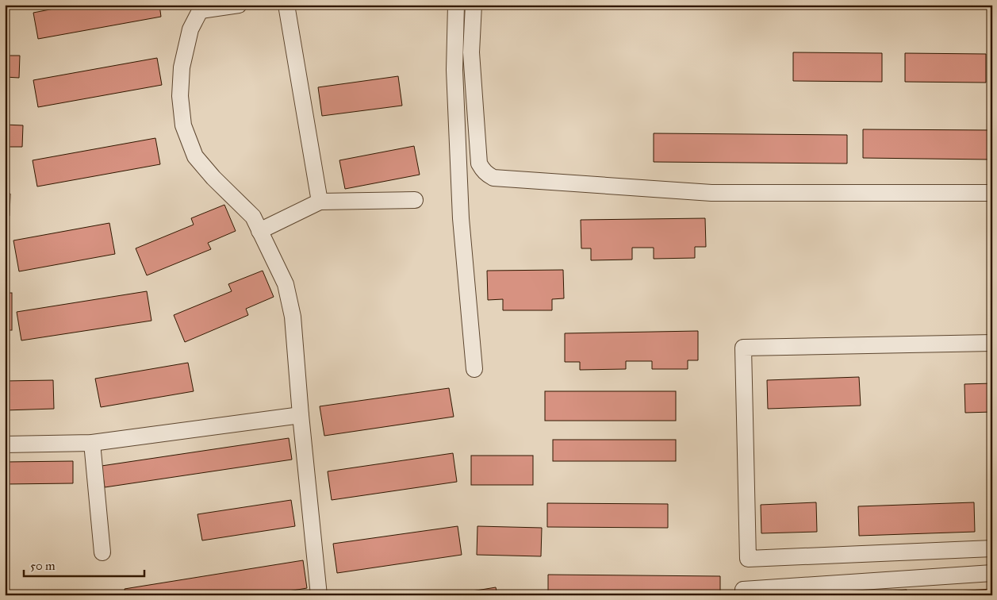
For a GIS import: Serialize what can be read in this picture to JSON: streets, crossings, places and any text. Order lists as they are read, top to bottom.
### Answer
{
  "scale_bar": "50 m"
}
